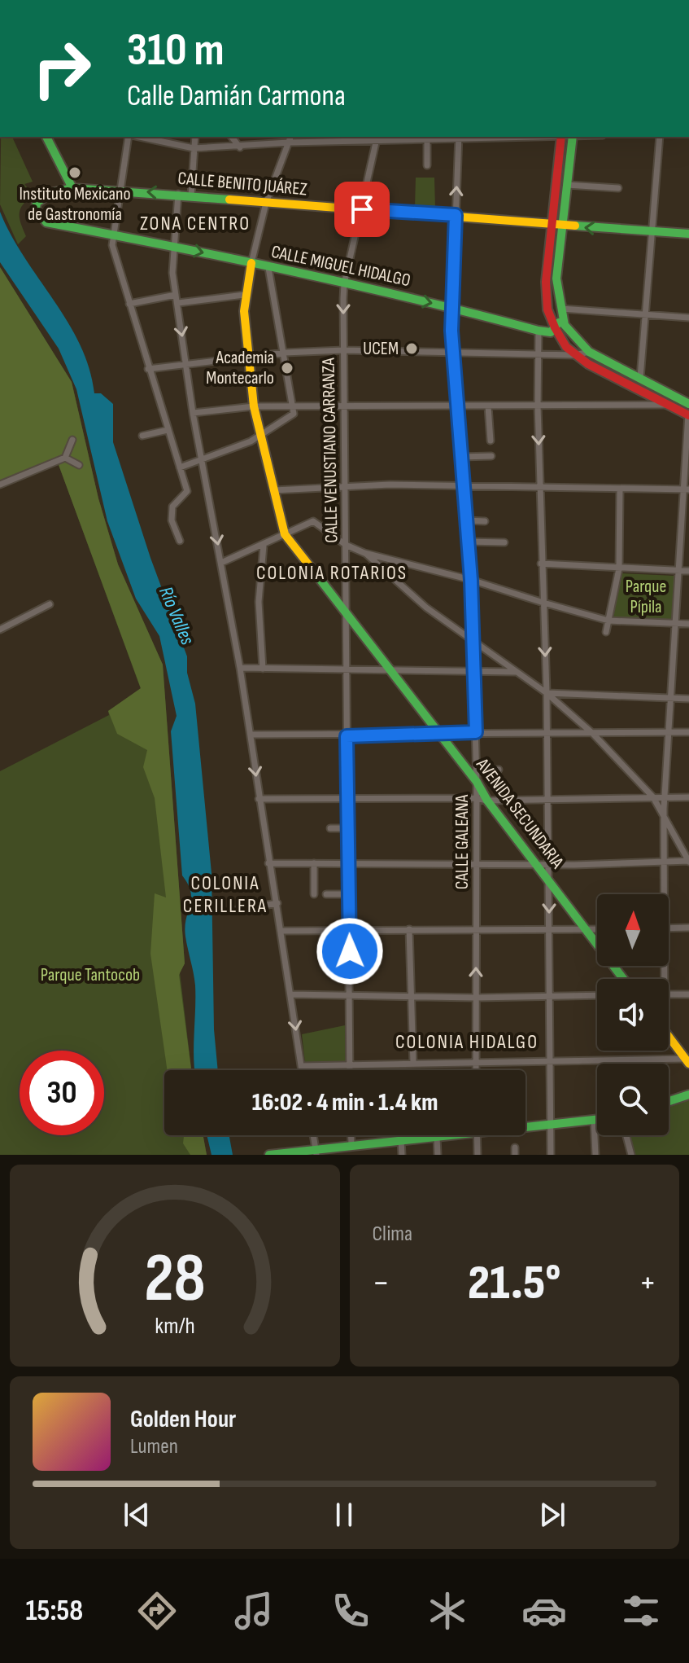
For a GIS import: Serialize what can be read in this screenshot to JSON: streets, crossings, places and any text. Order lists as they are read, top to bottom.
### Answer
{
  "streets": {
    "street": [
      "CALLE BENITO JUÁREZ",
      "CALLE MIGUEL HIDALGO",
      "CALLE VENUSTIANO CARRANZA",
      "AVENIDA SECUNDARIA",
      "CALLE GALEANA"
    ]
  },
  "crossings": [
    ["CALLE BENITO JUÁREZ", "CALLE MIGUEL HIDALGO"],
    ["CALLE BENITO JUÁREZ", "CALLE VENUSTIANO CARRANZA"],
    ["CALLE BENITO JUÁREZ", "CALLE GALEANA"],
    ["CALLE MIGUEL HIDALGO", "CALLE VENUSTIANO CARRANZA"],
    ["CALLE MIGUEL HIDALGO", "CALLE GALEANA"],
    ["CALLE VENUSTIANO CARRANZA", "AVENIDA SECUNDARIA"],
    ["AVENIDA SECUNDARIA", "CALLE GALEANA"]
  ],
  "districts": [
    "ZONA CENTRO",
    "COLONIA ROTARIOS",
    "COLONIA CERILLERA",
    "COLONIA HIDALGO"
  ],
  "water": ["Río Valles"],
  "parks": ["Parque Pípila", "Parque Tantocob"],
  "places": ["Instituto Mexicano de Gastronomía", "UCEM", "Academia Montecarlo"],
  "north": "top",
  "page": {
    "turn": ["310 m", "Calle Damián Carmona"],
    "limit": "30",
    "trip": "16:02 · 4 min · 1.4 km",
    "tile": "Clima",
    "heat": ["−", "21.5°", "+"],
    "song": ["Golden Hour", "Lumen"],
    "tabs": "15:58",
    "gauge": ["28", "km/h"]
  }
}
